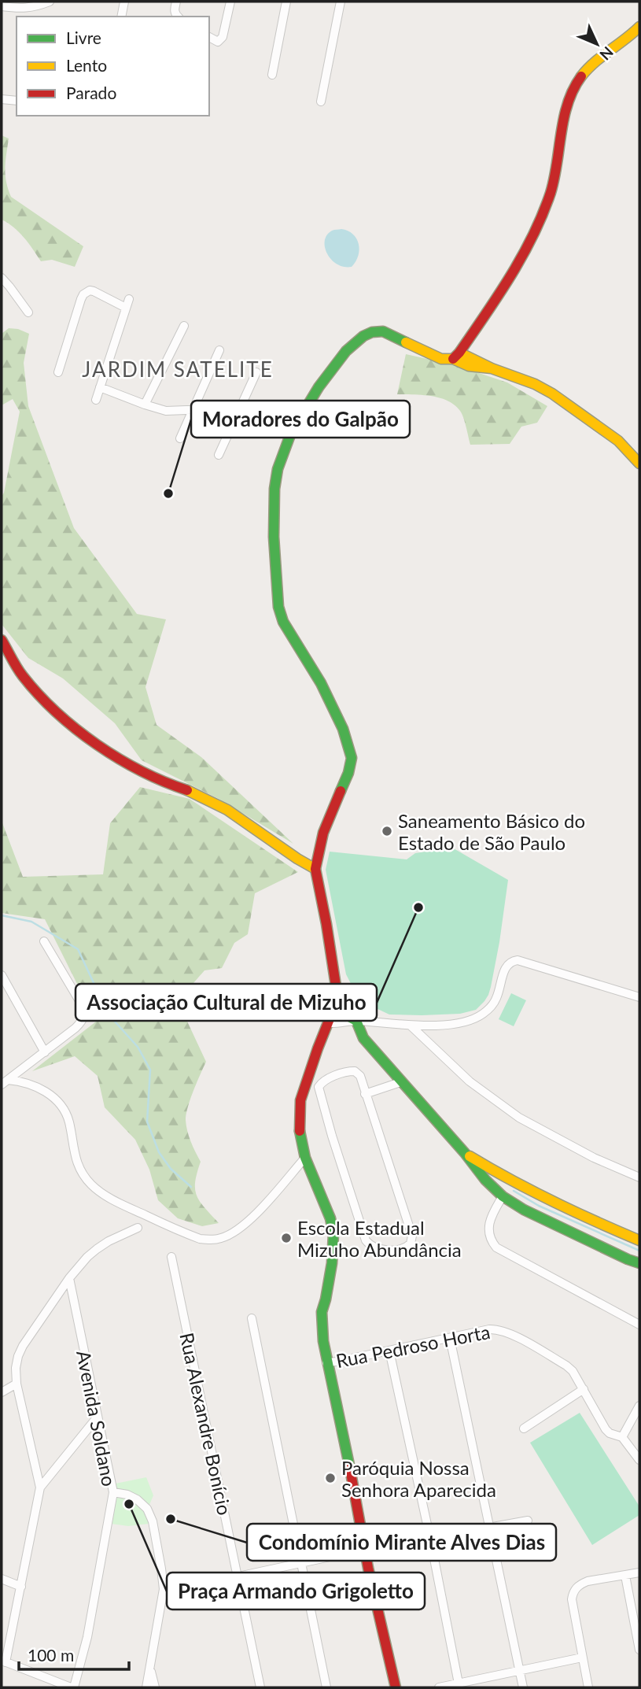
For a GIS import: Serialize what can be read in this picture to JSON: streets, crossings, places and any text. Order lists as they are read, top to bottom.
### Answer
{
  "streets": {
    "street": ["Rua Pedroso Horta", "Avenida Soldano", "Rua Alexandre Bonício"]
  },
  "districts": ["JARDIM SATELITE"],
  "places": [
    "Moradores do Galpão",
    "Saneamento Básico do Estado de São Paulo",
    "Associação Cultural de Mizuho",
    "Escola Estadual Mizuho Abundância",
    "Paróquia Nossa Senhora Aparecida",
    "Praça Armando Grigoletto",
    "Condomínio Mirante Alves Dias"
  ],
  "legend": ["Livre", "Lento", "Parado"],
  "scale_bar": "100 m",
  "north": "bottom right"
}
